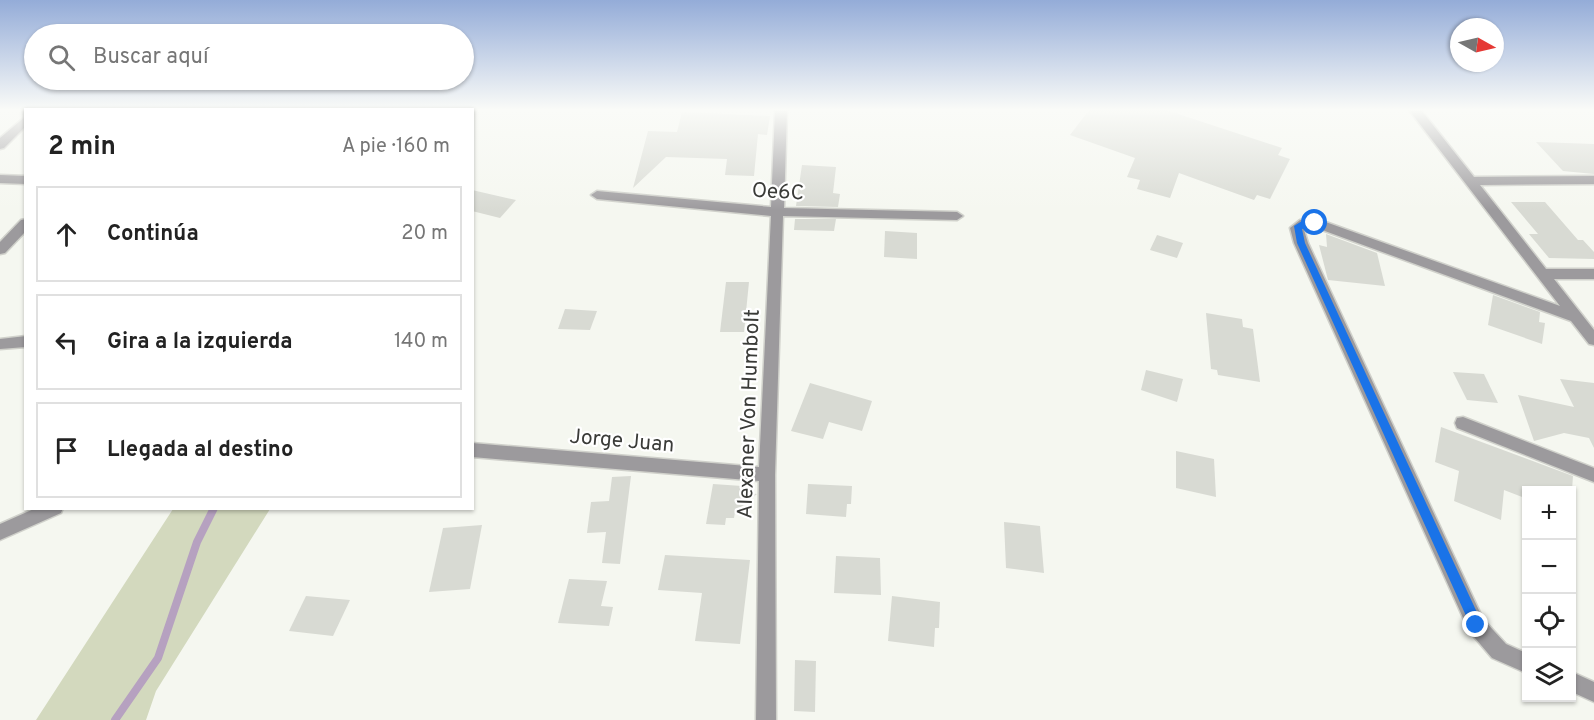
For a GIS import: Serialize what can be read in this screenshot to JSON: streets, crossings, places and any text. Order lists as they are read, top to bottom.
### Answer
{
  "streets": {
    "street": ["Oe6C", "Alexaner Von Humbolt", "Jorge Juan"]
  },
  "crossings": [
    ["Oe6C", "Alexaner Von Humbolt"],
    ["Alexaner Von Humbolt", "Jorge Juan"]
  ],
  "north": "right",
  "page": {
    "search": "Buscar aquí",
    "heading": ["2 min", "A pie · 160 m"],
    "list": [
      ["Continúa", "20 m"],
      ["Gira a la izquierda", "140 m"],
      "Llegada al destino"
    ],
    "map_buttons": ["+", "−"]
  }
}
